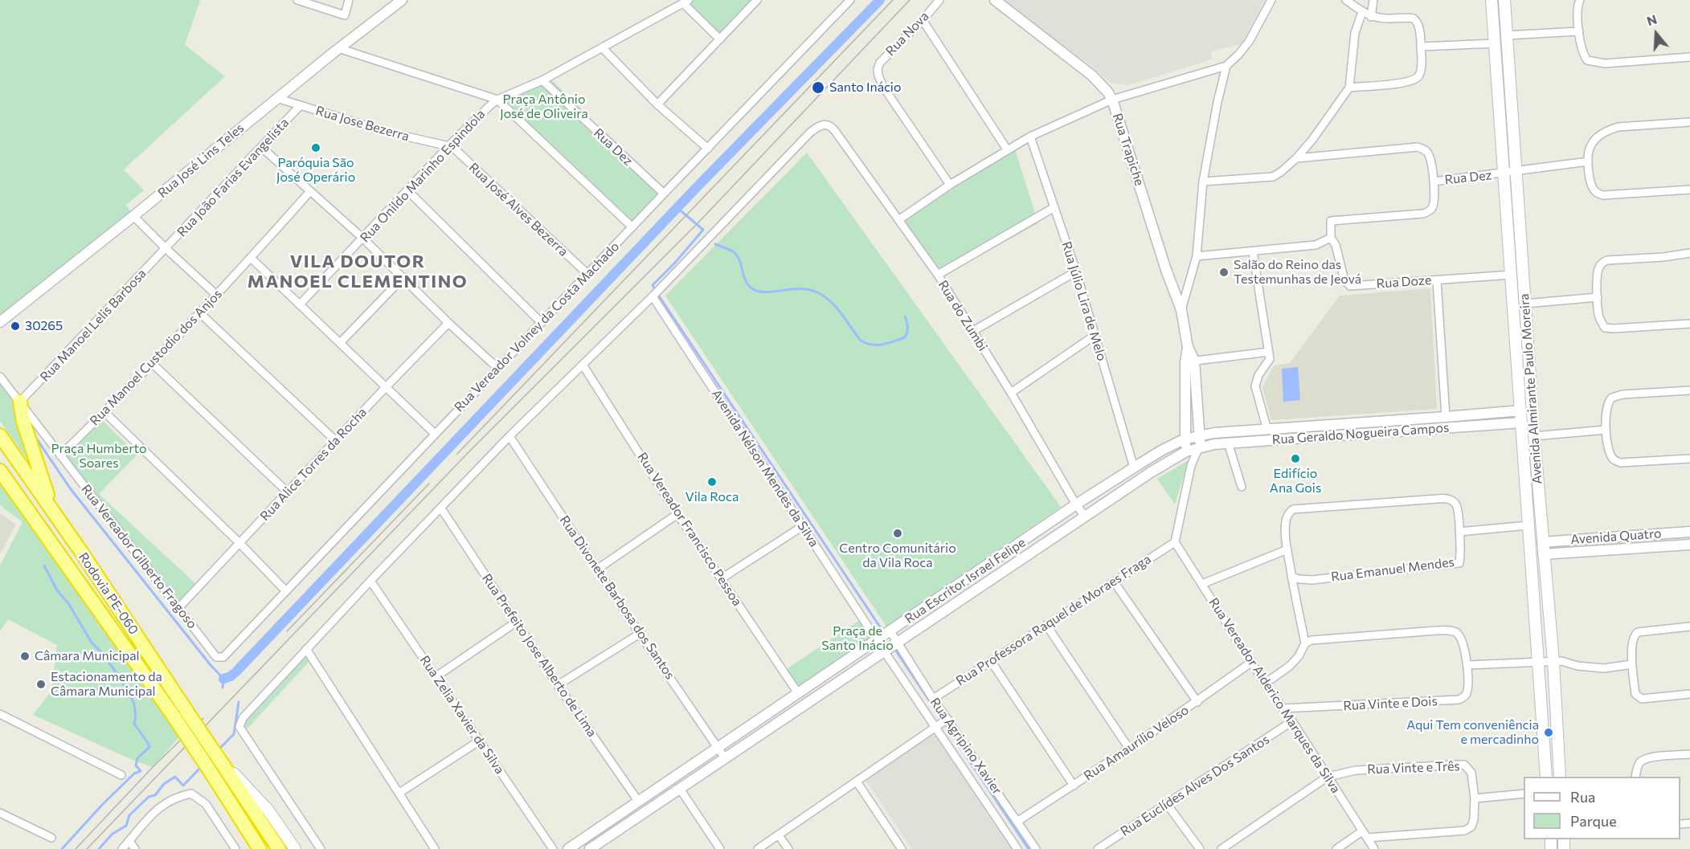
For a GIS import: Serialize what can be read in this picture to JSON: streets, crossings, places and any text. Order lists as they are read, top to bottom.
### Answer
{
  "streets": {
    "highway": ["Rodovia PE-060"],
    "main road": ["Avenida Almirante Paulo Moreira"],
    "street": [
      "Rua Nova",
      "Rua Jose Bezerra",
      "Rua Dez",
      "Rua Trapiche",
      "Rua José Lins Teles",
      "Rua Onildo Marinho Espindola",
      "Rua João Farias Evangelista",
      "Rua José Alves Bezerra",
      "Rua Doze",
      "Rua Júlio Lira de Melo",
      "Rua do Zumbi",
      "Rua Manoel Lelis Barbosa",
      "Rua Vereador Volney da Costa Machado",
      "Rua Manoel Custodio dos Anjos",
      "Rua Geraldo Nogueira Campos",
      "Rua Alice Torres da Rocha",
      "Avenida Nélson Mendes da Silva",
      "Rua Vereador Francisco Pessoa",
      "Avenida Quatro",
      "Rua Vereador Gilberto Fragoso",
      "Rua Emanuel Mendes",
      "Rua Escritor Israel Felipe",
      "Rua Divonete Barbosa dos Santos",
      "Rua Professora Raquel de Moraes Fraga",
      "Rua Prefeito Jose Alberto de Lima",
      "Rua Vereador Alderico Marques da Silva",
      "Rua Vinte e Dois",
      "Rua Zelia Xavier da Silva",
      "Rua Amaurílio Veloso",
      "Rua Agripino Xavier",
      "Rua Vinte e Três",
      "Rua Euclídes Alves Dos Santos"
    ]
  },
  "crossings": [
    ["Rua Jose Bezerra", "Rua José Lins Teles"],
    ["Rua Jose Bezerra", "Rua Onildo Marinho Espindola"],
    ["Rua Jose Bezerra", "Rua João Farias Evangelista"],
    ["Rua Jose Bezerra", "Rua José Alves Bezerra"],
    ["Rua Dez", "Rua Onildo Marinho Espindola"],
    ["Rua Dez", "Rua Vereador Volney da Costa Machado"],
    ["Rua Dez", "Avenida Almirante Paulo Moreira"],
    ["Rua Trapiche", "Rua Geraldo Nogueira Campos"],
    ["Rua Trapiche", "Rua Escritor Israel Felipe"],
    ["Rua Onildo Marinho Espindola", "Rua José Alves Bezerra"],
    ["Rua João Farias Evangelista", "Rua Manoel Lelis Barbosa"],
    ["Rua José Alves Bezerra", "Rua Vereador Volney da Costa Machado"],
    ["Rua Doze", "Avenida Almirante Paulo Moreira"],
    ["Rua Júlio Lira de Melo", "Rua Escritor Israel Felipe"],
    ["Rua do Zumbi", "Avenida Nélson Mendes da Silva"],
    ["Rua do Zumbi", "Rua Escritor Israel Felipe"],
    ["Rua Manoel Lelis Barbosa", "Rua Vereador Gilberto Fragoso"],
    ["Rua Vereador Volney da Costa Machado", "Rua Vereador Gilberto Fragoso"],
    ["Rua Manoel Custodio dos Anjos", "Rua Vereador Gilberto Fragoso"],
    ["Avenida Almirante Paulo Moreira", "Rua Geraldo Nogueira Campos"],
    ["Avenida Almirante Paulo Moreira", "Avenida Quatro"],
    ["Rua Geraldo Nogueira Campos", "Rua Escritor Israel Felipe"],
    ["Rua Alice Torres da Rocha", "Rua Vereador Gilberto Fragoso"],
    ["Avenida Nélson Mendes da Silva", "Rua Escritor Israel Felipe"],
    ["Avenida Nélson Mendes da Silva", "Rua Agripino Xavier"],
    ["Rua Vereador Francisco Pessoa", "Rua Escritor Israel Felipe"],
    ["Rua Escritor Israel Felipe", "Rua Divonete Barbosa dos Santos"],
    ["Rua Escritor Israel Felipe", "Rua Prefeito Jose Alberto de Lima"],
    ["Rua Escritor Israel Felipe", "Rua Agripino Xavier"],
    ["Rua Professora Raquel de Moraes Fraga", "Rua Vereador Alderico Marques da Silva"],
    ["Rua Professora Raquel de Moraes Fraga", "Rua Agripino Xavier"],
    ["Rua Vereador Alderico Marques da Silva", "Rua Vinte e Dois"],
    ["Rua Vereador Alderico Marques da Silva", "Rua Amaurílio Veloso"],
    ["Rua Vereador Alderico Marques da Silva", "Rua Vinte e Três"],
    ["Rua Vereador Alderico Marques da Silva", "Rua Euclídes Alves Dos Santos"],
    ["Rua Amaurílio Veloso", "Rua Agripino Xavier"]
  ],
  "districts": ["VILA DOUTOR MANOEL CLEMENTINO"],
  "parks": ["Praça Antônio José de Oliveira", "Praça Humberto Soares", "Praça de Santo Inácio"],
  "places": [
    "Santo Inácio",
    "Paróquia São José Operário",
    "Salão do Reino das Testemunhas de Jeová",
    "30265",
    "Edifício Ana Gois",
    "Vila Roca",
    "Centro Comunitário da Vila Roca",
    "Câmara Municipal",
    "Estacionamento da Câmara Municipal",
    "Aqui Tem conveniência e mercadinho"
  ],
  "legend": ["Rua", "Parque"],
  "north": "top"
}
